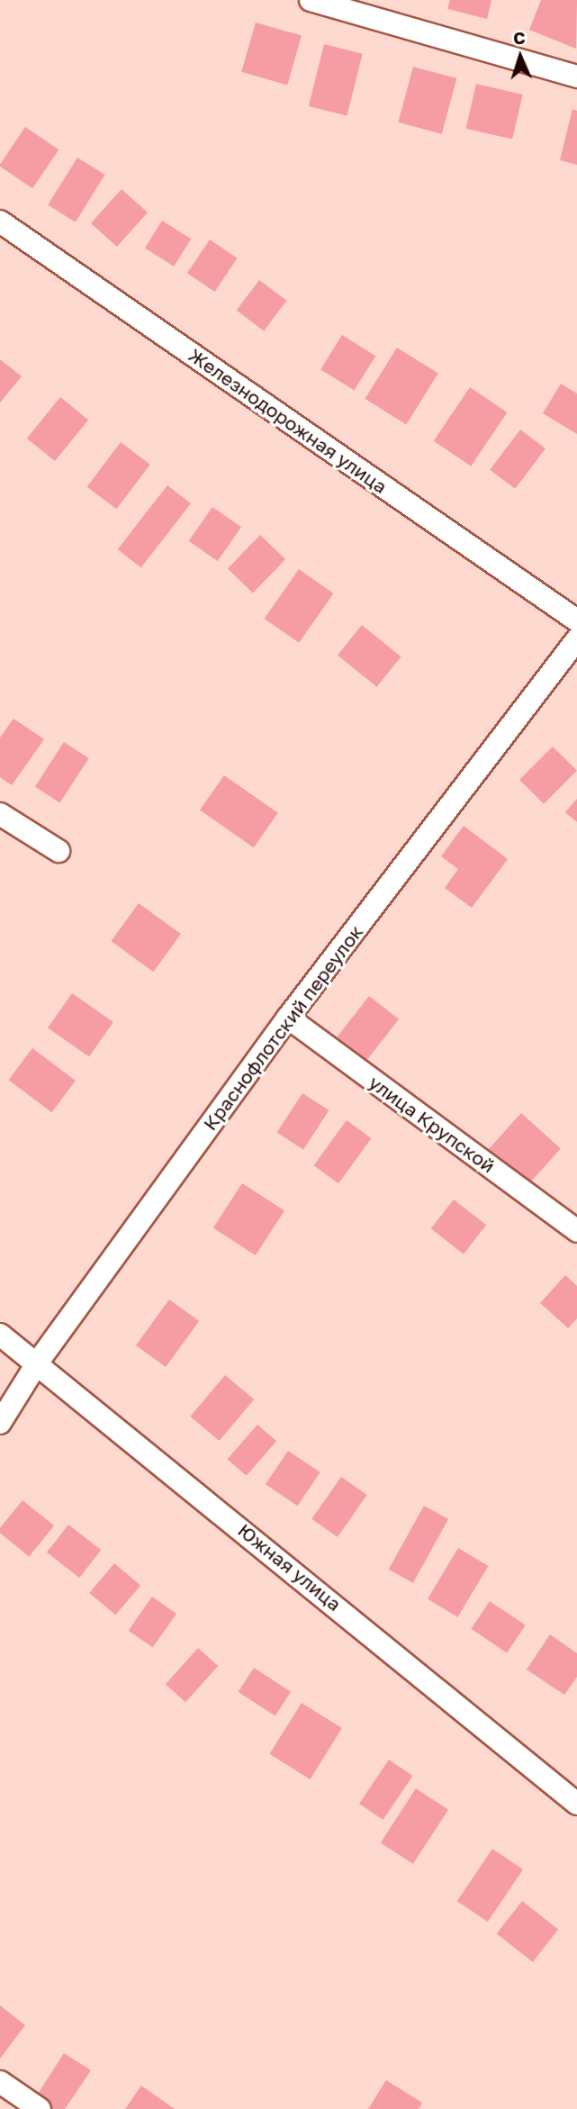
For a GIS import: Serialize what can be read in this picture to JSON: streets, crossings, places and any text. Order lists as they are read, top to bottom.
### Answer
{
  "streets": {
    "street": [
      "Железнодорожная улица",
      "Краснофлотский переулок",
      "улица Крупской",
      "Южная улица"
    ]
  },
  "crossings": [
    ["Краснофлотский переулок", "улица Крупской"],
    ["Краснофлотский переулок", "Южная улица"]
  ],
  "north": "top"
}
